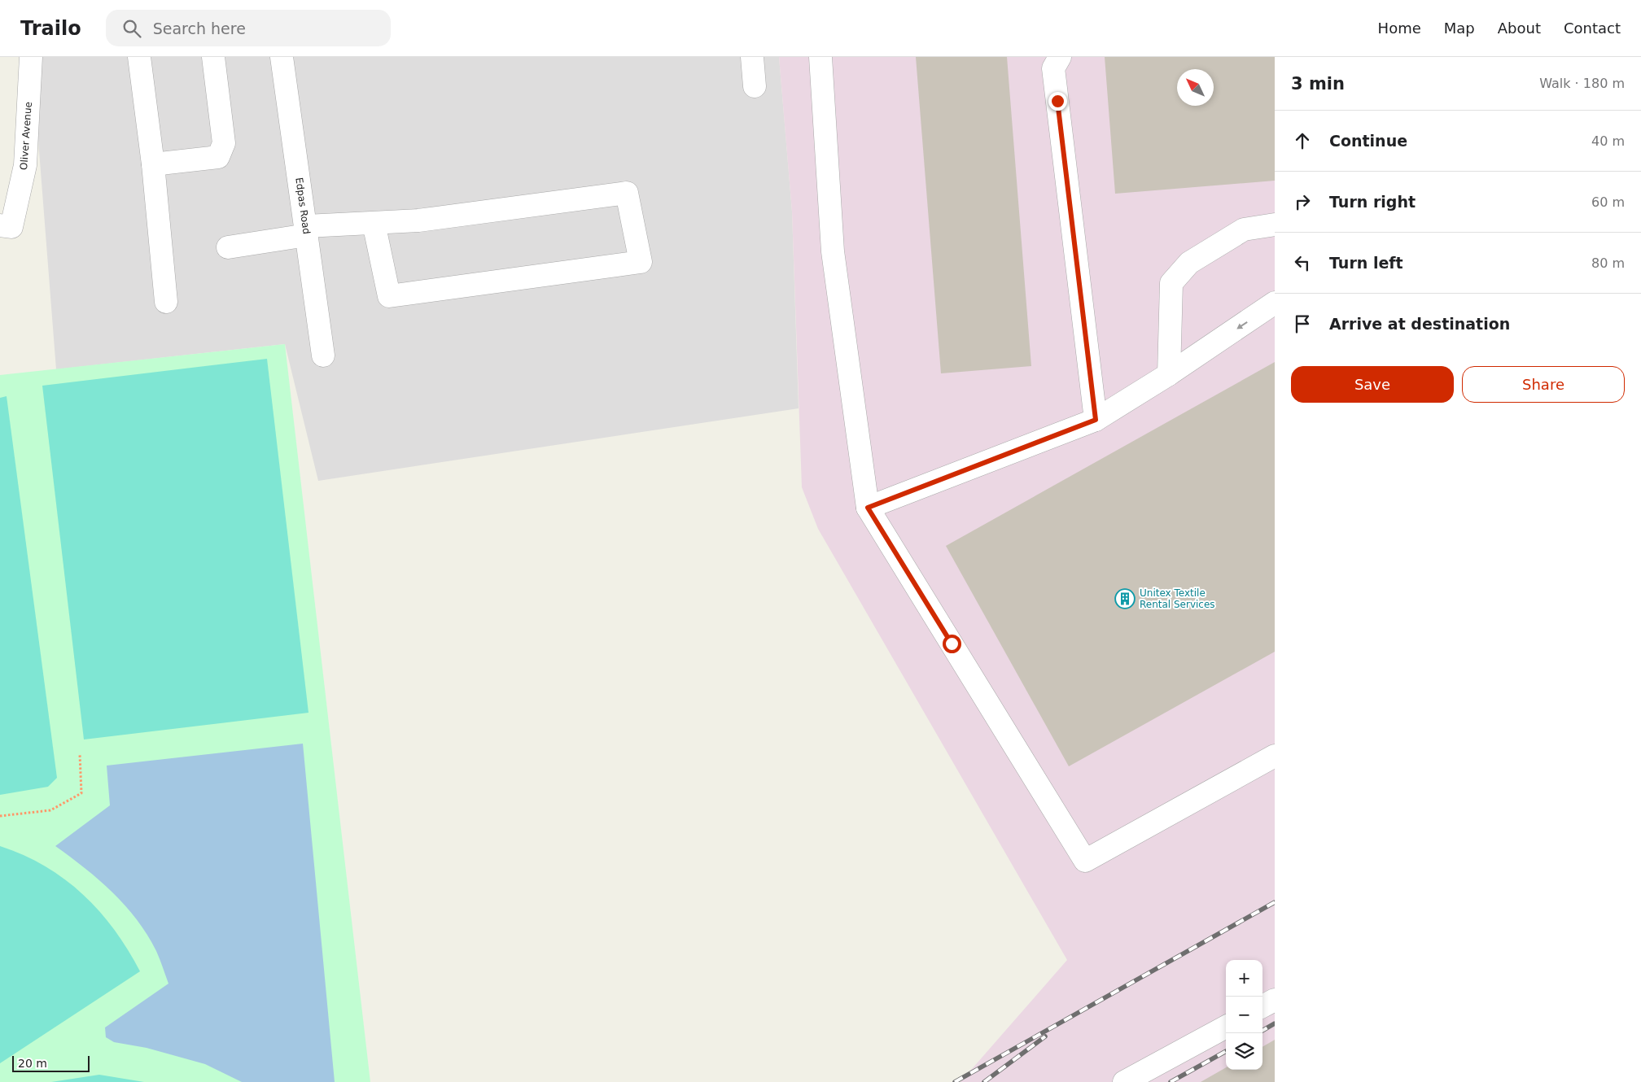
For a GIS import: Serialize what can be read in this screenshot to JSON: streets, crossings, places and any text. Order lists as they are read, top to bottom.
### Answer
{
  "streets": {
    "street": ["Oliver Avenue", "Edpas Road"]
  },
  "places": {
    "building": ["Unitex Textile Rental Services"]
  },
  "scale_bar": "20 m",
  "north": "top left",
  "page": {
    "header": "Trailo",
    "search": "Search here",
    "nav": [
      "Home",
      "Map",
      "About",
      "Contact"
    ],
    "heading": ["3 min", "Walk · 180 m"],
    "list": [
      ["Continue", "40 m"],
      ["Turn right", "60 m"],
      ["Turn left", "80 m"],
      "Arrive at destination"
    ],
    "buttons": ["Save", "Share"],
    "map_buttons": ["+", "−"],
    "scale": "20 m"
  }
}
